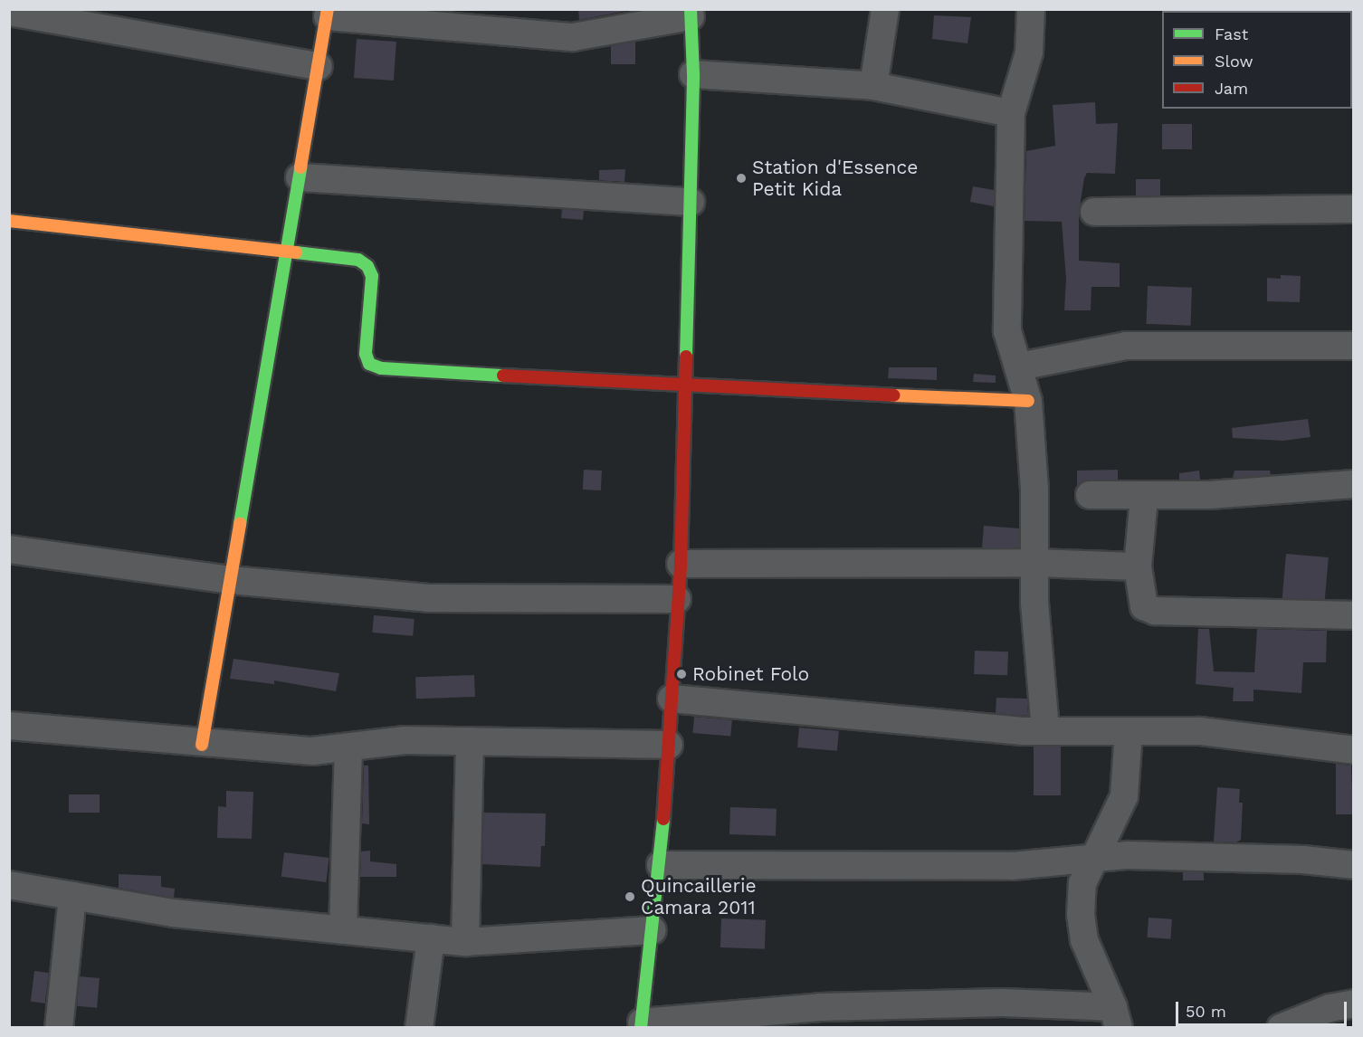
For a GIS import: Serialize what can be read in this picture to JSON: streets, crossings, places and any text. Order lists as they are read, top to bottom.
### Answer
{
  "places": ["Station d'Essence Petit Kida", "Robinet Folo", "Quincaillerie Camara 2011"],
  "legend": ["Fast", "Slow", "Jam"],
  "scale_bar": "50 m"
}
